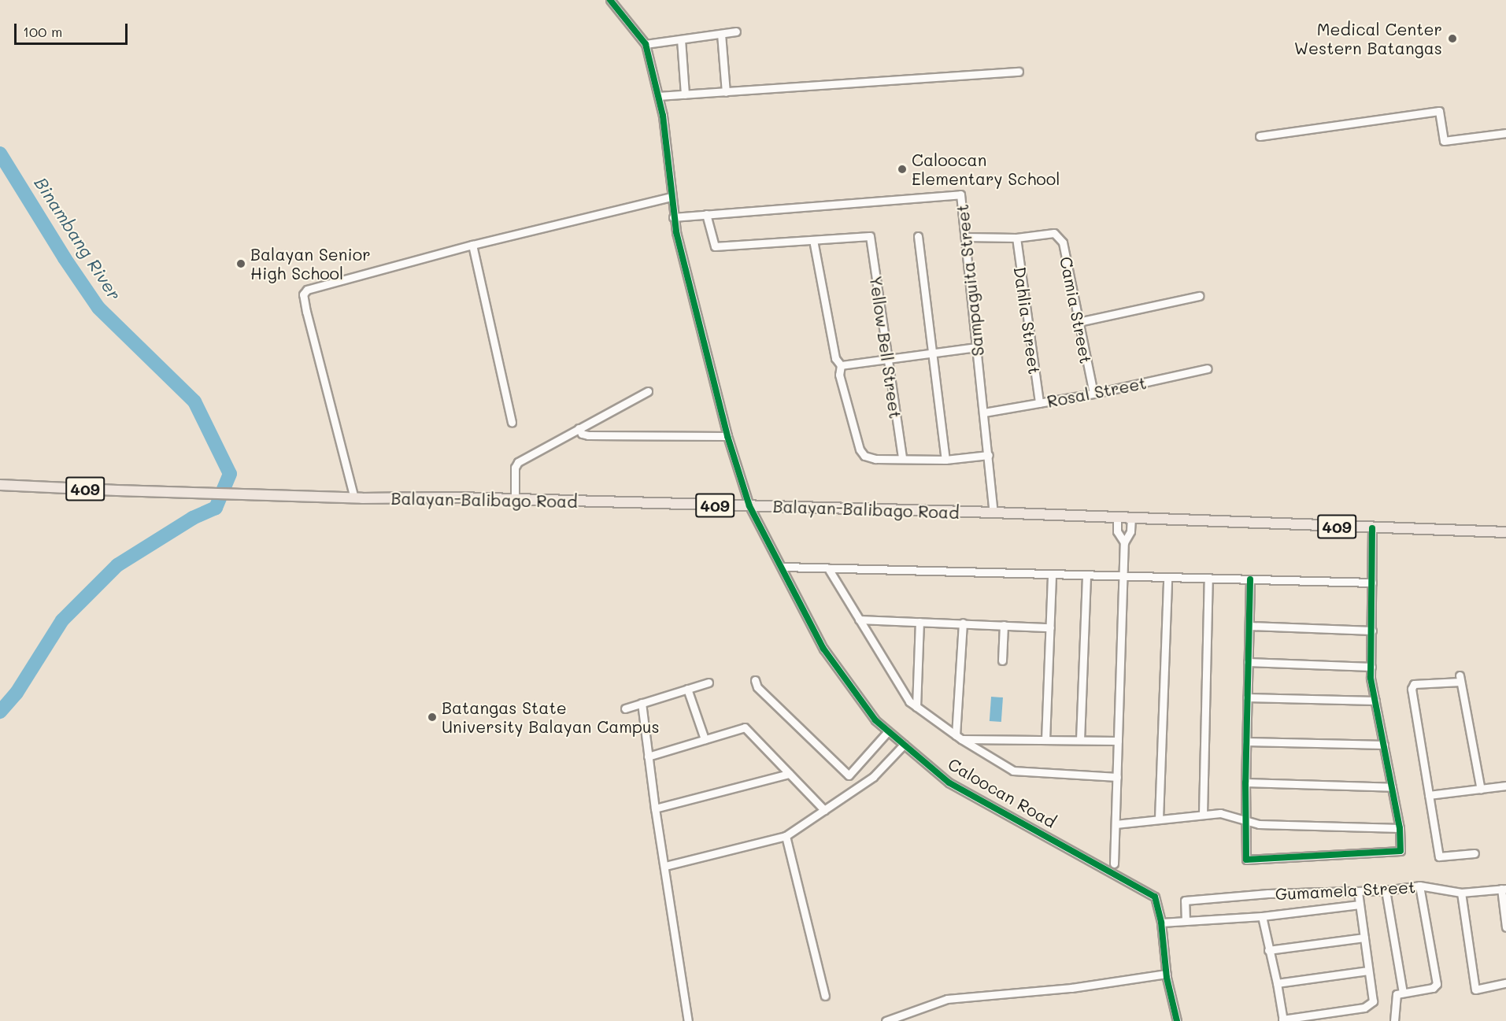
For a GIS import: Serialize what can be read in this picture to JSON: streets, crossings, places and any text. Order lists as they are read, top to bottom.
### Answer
{
  "streets": {
    "main road": ["409", "Balayan-Balibago Road"],
    "street": [
      "Sampaguita Street",
      "Camia Street",
      "Dahlia Street",
      "Yellow Bell Street",
      "Rosal Street",
      "Caloocan Road",
      "Gumamela Street"
    ]
  },
  "crossings": [
    ["Sampaguita Street", "Camia Street"],
    ["Sampaguita Street", "Rosal Street"],
    ["Sampaguita Street", "Balayan-Balibago Road"],
    ["Sampaguita Street", "Caloocan Road"],
    ["Camia Street", "Dahlia Street"],
    ["Camia Street", "Rosal Street"],
    ["Dahlia Street", "Rosal Street"],
    ["Balayan-Balibago Road", "Caloocan Road"]
  ],
  "water": ["Binambang River"],
  "places": [
    "Medical Center Western Batangas",
    "Caloocan Elementary School",
    "Balayan Senior High School",
    "Batangas State University Balayan Campus"
  ],
  "scale_bar": "100 m"
}
